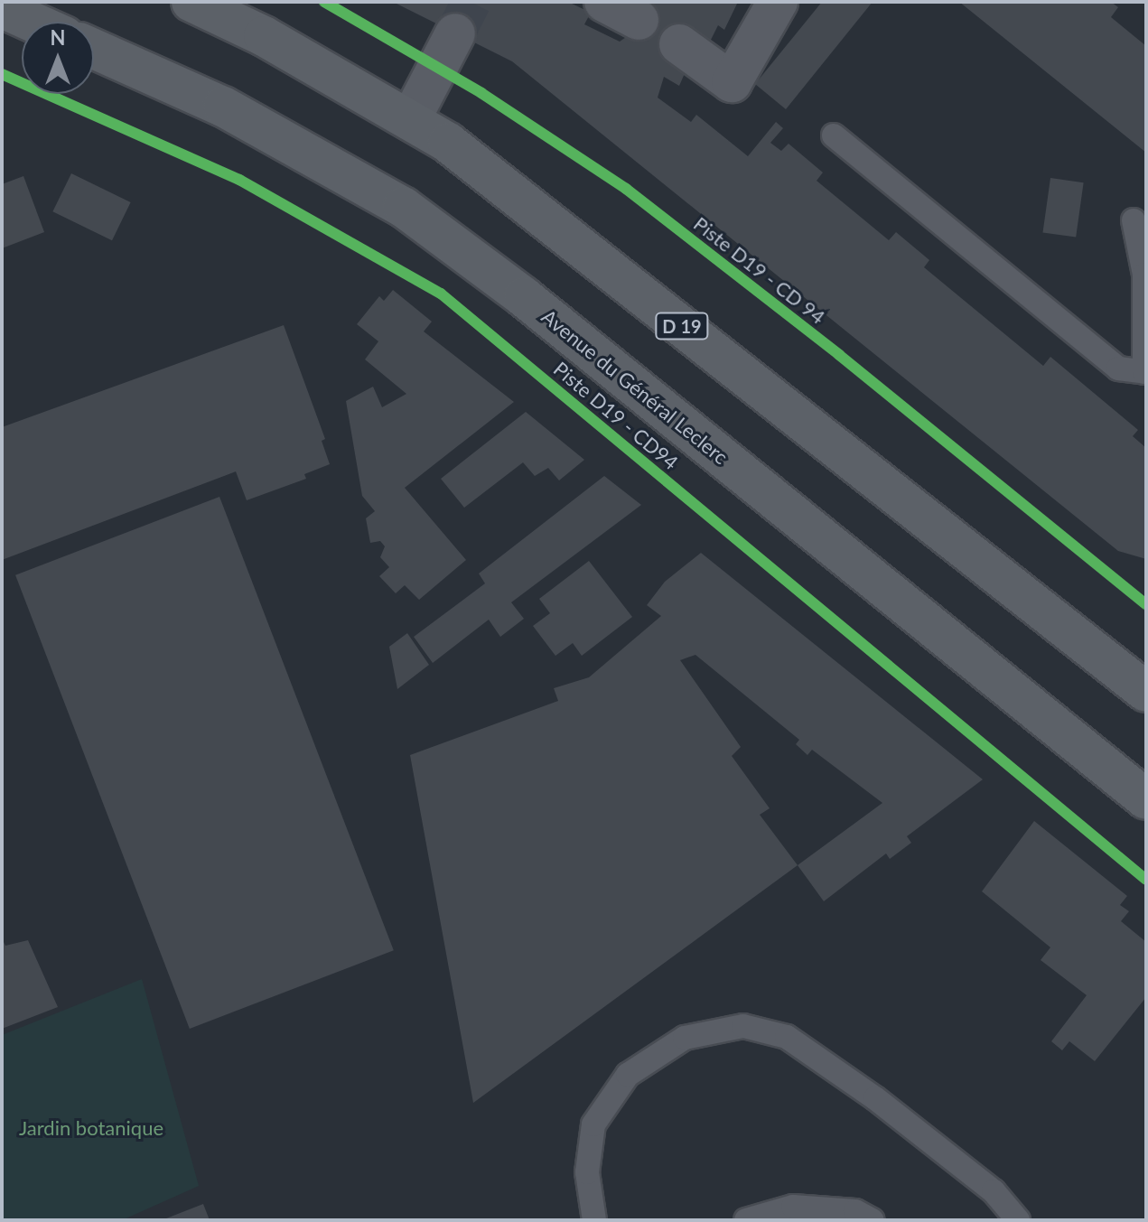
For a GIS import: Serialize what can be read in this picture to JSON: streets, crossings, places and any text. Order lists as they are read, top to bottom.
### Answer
{
  "streets": {
    "main road": ["D 19", "Avenue du Général Leclerc"],
    "cycle path": ["Piste D19 - CD 94", "Piste D19 - CD94"]
  },
  "parks": ["Jardin botanique"],
  "north": "top"
}
